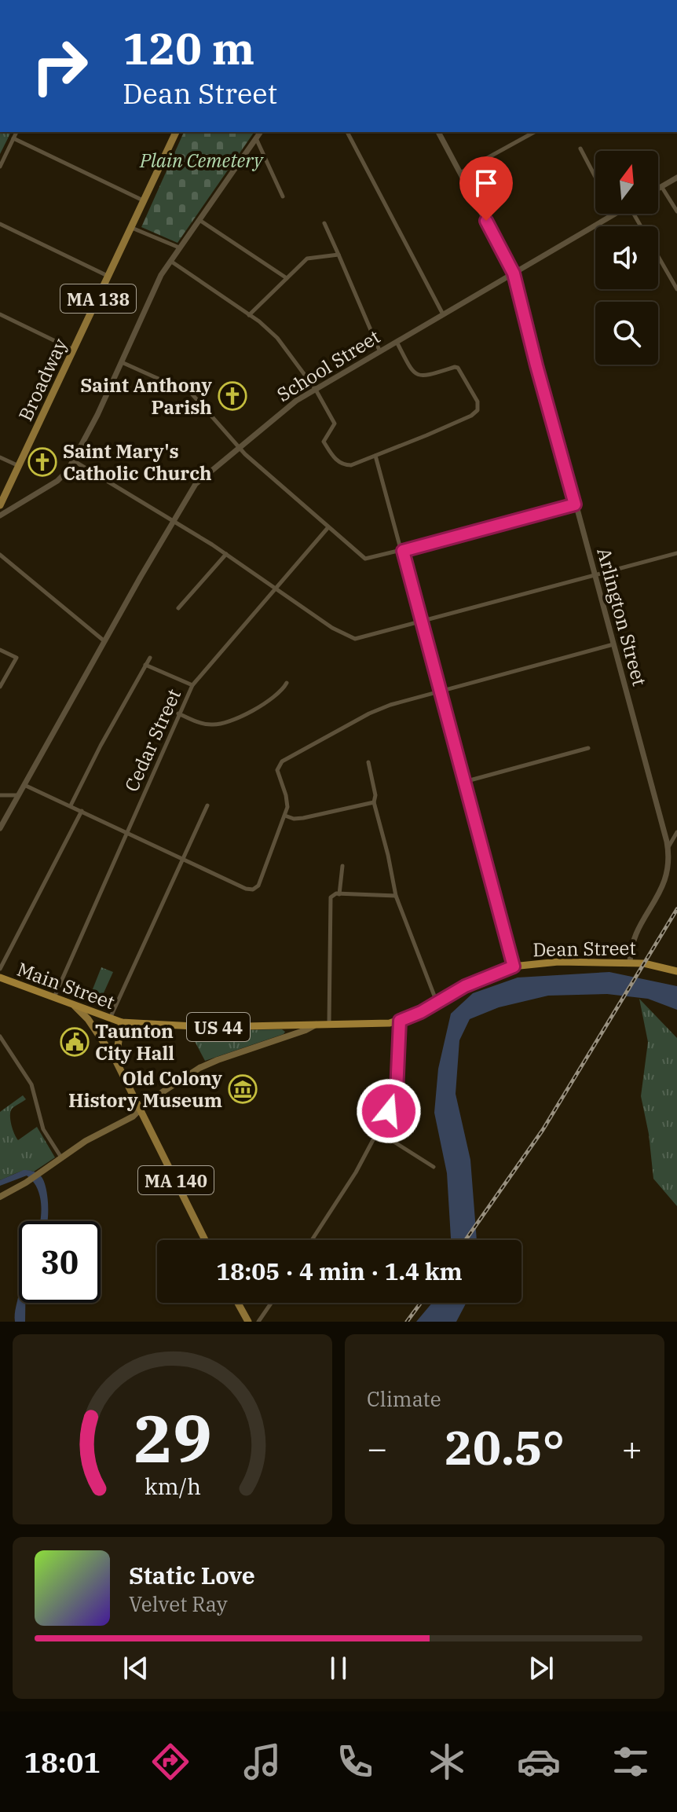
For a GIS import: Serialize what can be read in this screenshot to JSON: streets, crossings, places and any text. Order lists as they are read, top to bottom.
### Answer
{
  "streets": {
    "highway": ["Dean Street", "Main Street", "US 44"],
    "main road": ["MA 138", "Broadway", "MA 140"],
    "street": ["School Street", "Arlington Street", "Cedar Street"]
  },
  "crossings": [
    ["School Street", "Arlington Street"],
    ["Arlington Street", "Dean Street"],
    ["Cedar Street", "Main Street"],
    ["Dean Street", "US 44"],
    ["Main Street", "US 44"],
    ["Main Street", "MA 140"]
  ],
  "parks": ["Plain Cemetery"],
  "places": {
    "church": ["Saint Anthony Parish", "Saint Mary's Catholic Church"],
    "public building": ["Taunton City Hall"],
    "museum": ["Old Colony History Museum"]
  },
  "north": "top",
  "page": {
    "turn": ["120 m", "Dean Street"],
    "limit": "30",
    "trip": "18:05 · 4 min · 1.4 km",
    "tile": "Climate",
    "heat": ["−", "20.5°", "+"],
    "song": ["Static Love", "Velvet Ray"],
    "tabs": "18:01",
    "gauge": ["29", "km/h"]
  }
}
